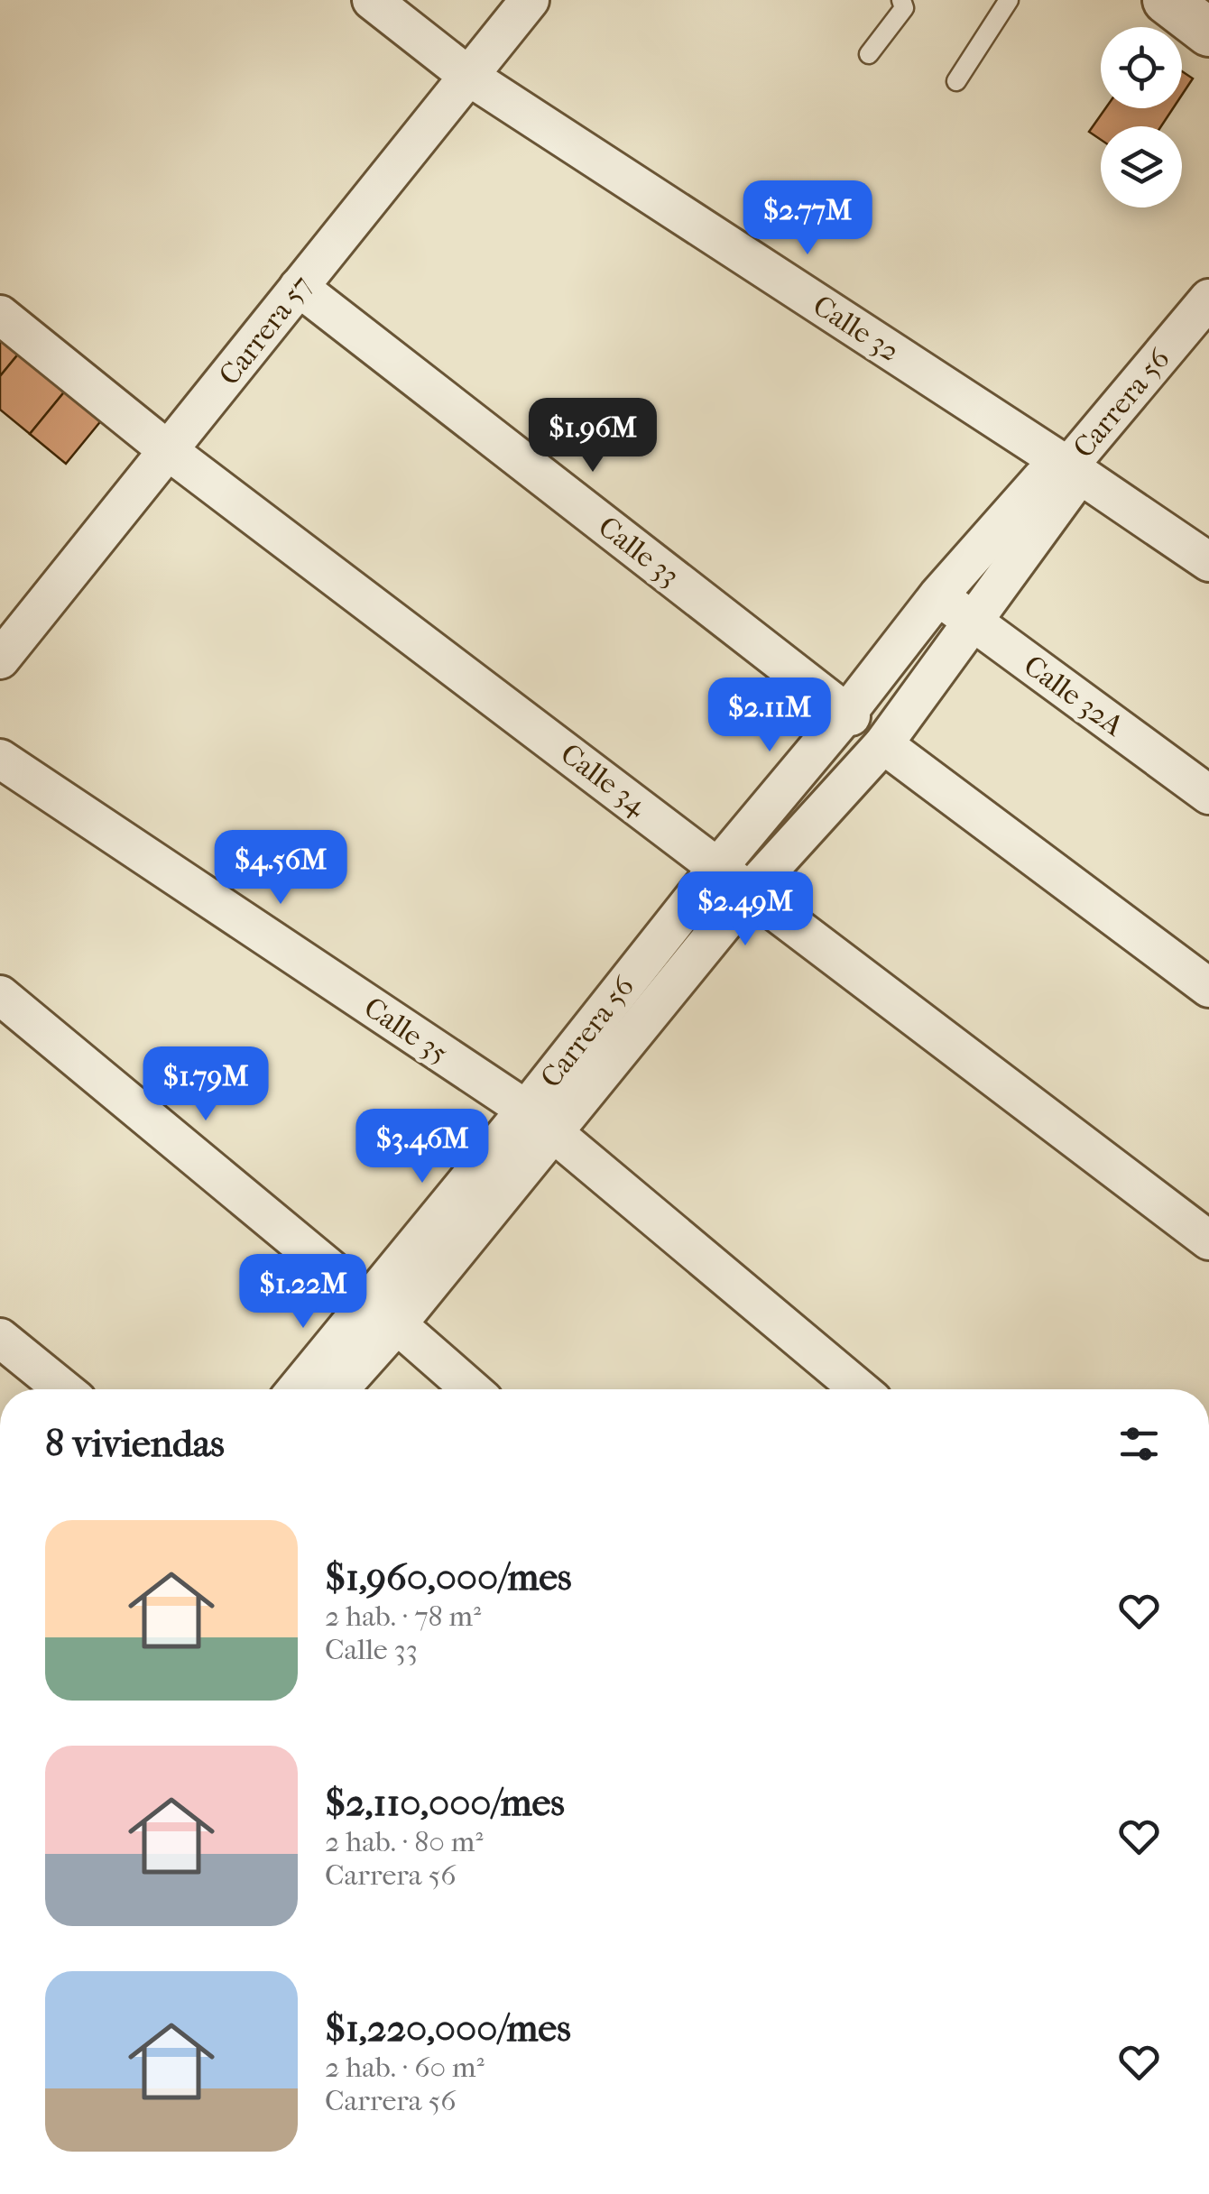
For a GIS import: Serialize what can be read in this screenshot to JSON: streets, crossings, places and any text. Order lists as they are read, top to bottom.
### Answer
{
  "streets": {
    "street": [
      "Calle 32",
      "Carrera 57",
      "Carrera 56",
      "Calle 33",
      "Calle 32A",
      "Calle 34",
      "Calle 35"
    ]
  },
  "crossings": [
    ["Calle 32", "Carrera 57"],
    ["Calle 32", "Carrera 56"],
    ["Carrera 57", "Calle 33"],
    ["Carrera 57", "Calle 34"],
    ["Carrera 56", "Calle 33"],
    ["Carrera 56", "Calle 32A"],
    ["Carrera 56", "Calle 34"],
    ["Carrera 56", "Calle 35"]
  ],
  "page": {
    "price": [
      "$2.77M",
      "$1.96M",
      "$2.11M",
      "$4.56M",
      "$2.49M",
      "$1.79M",
      "$3.46M",
      "$1.22M"
    ],
    "heading": "8 viviendas",
    "list": [
      {
        "name": "$1,960,000/mes",
        "note": "2 hab. · 78 m² · Calle 33"
      },
      {
        "name": "$2,110,000/mes",
        "note": "2 hab. · 80 m² · Carrera 56"
      },
      {
        "name": "$1,220,000/mes",
        "note": "2 hab. · 60 m² · Carrera 56"
      }
    ]
  }
}
